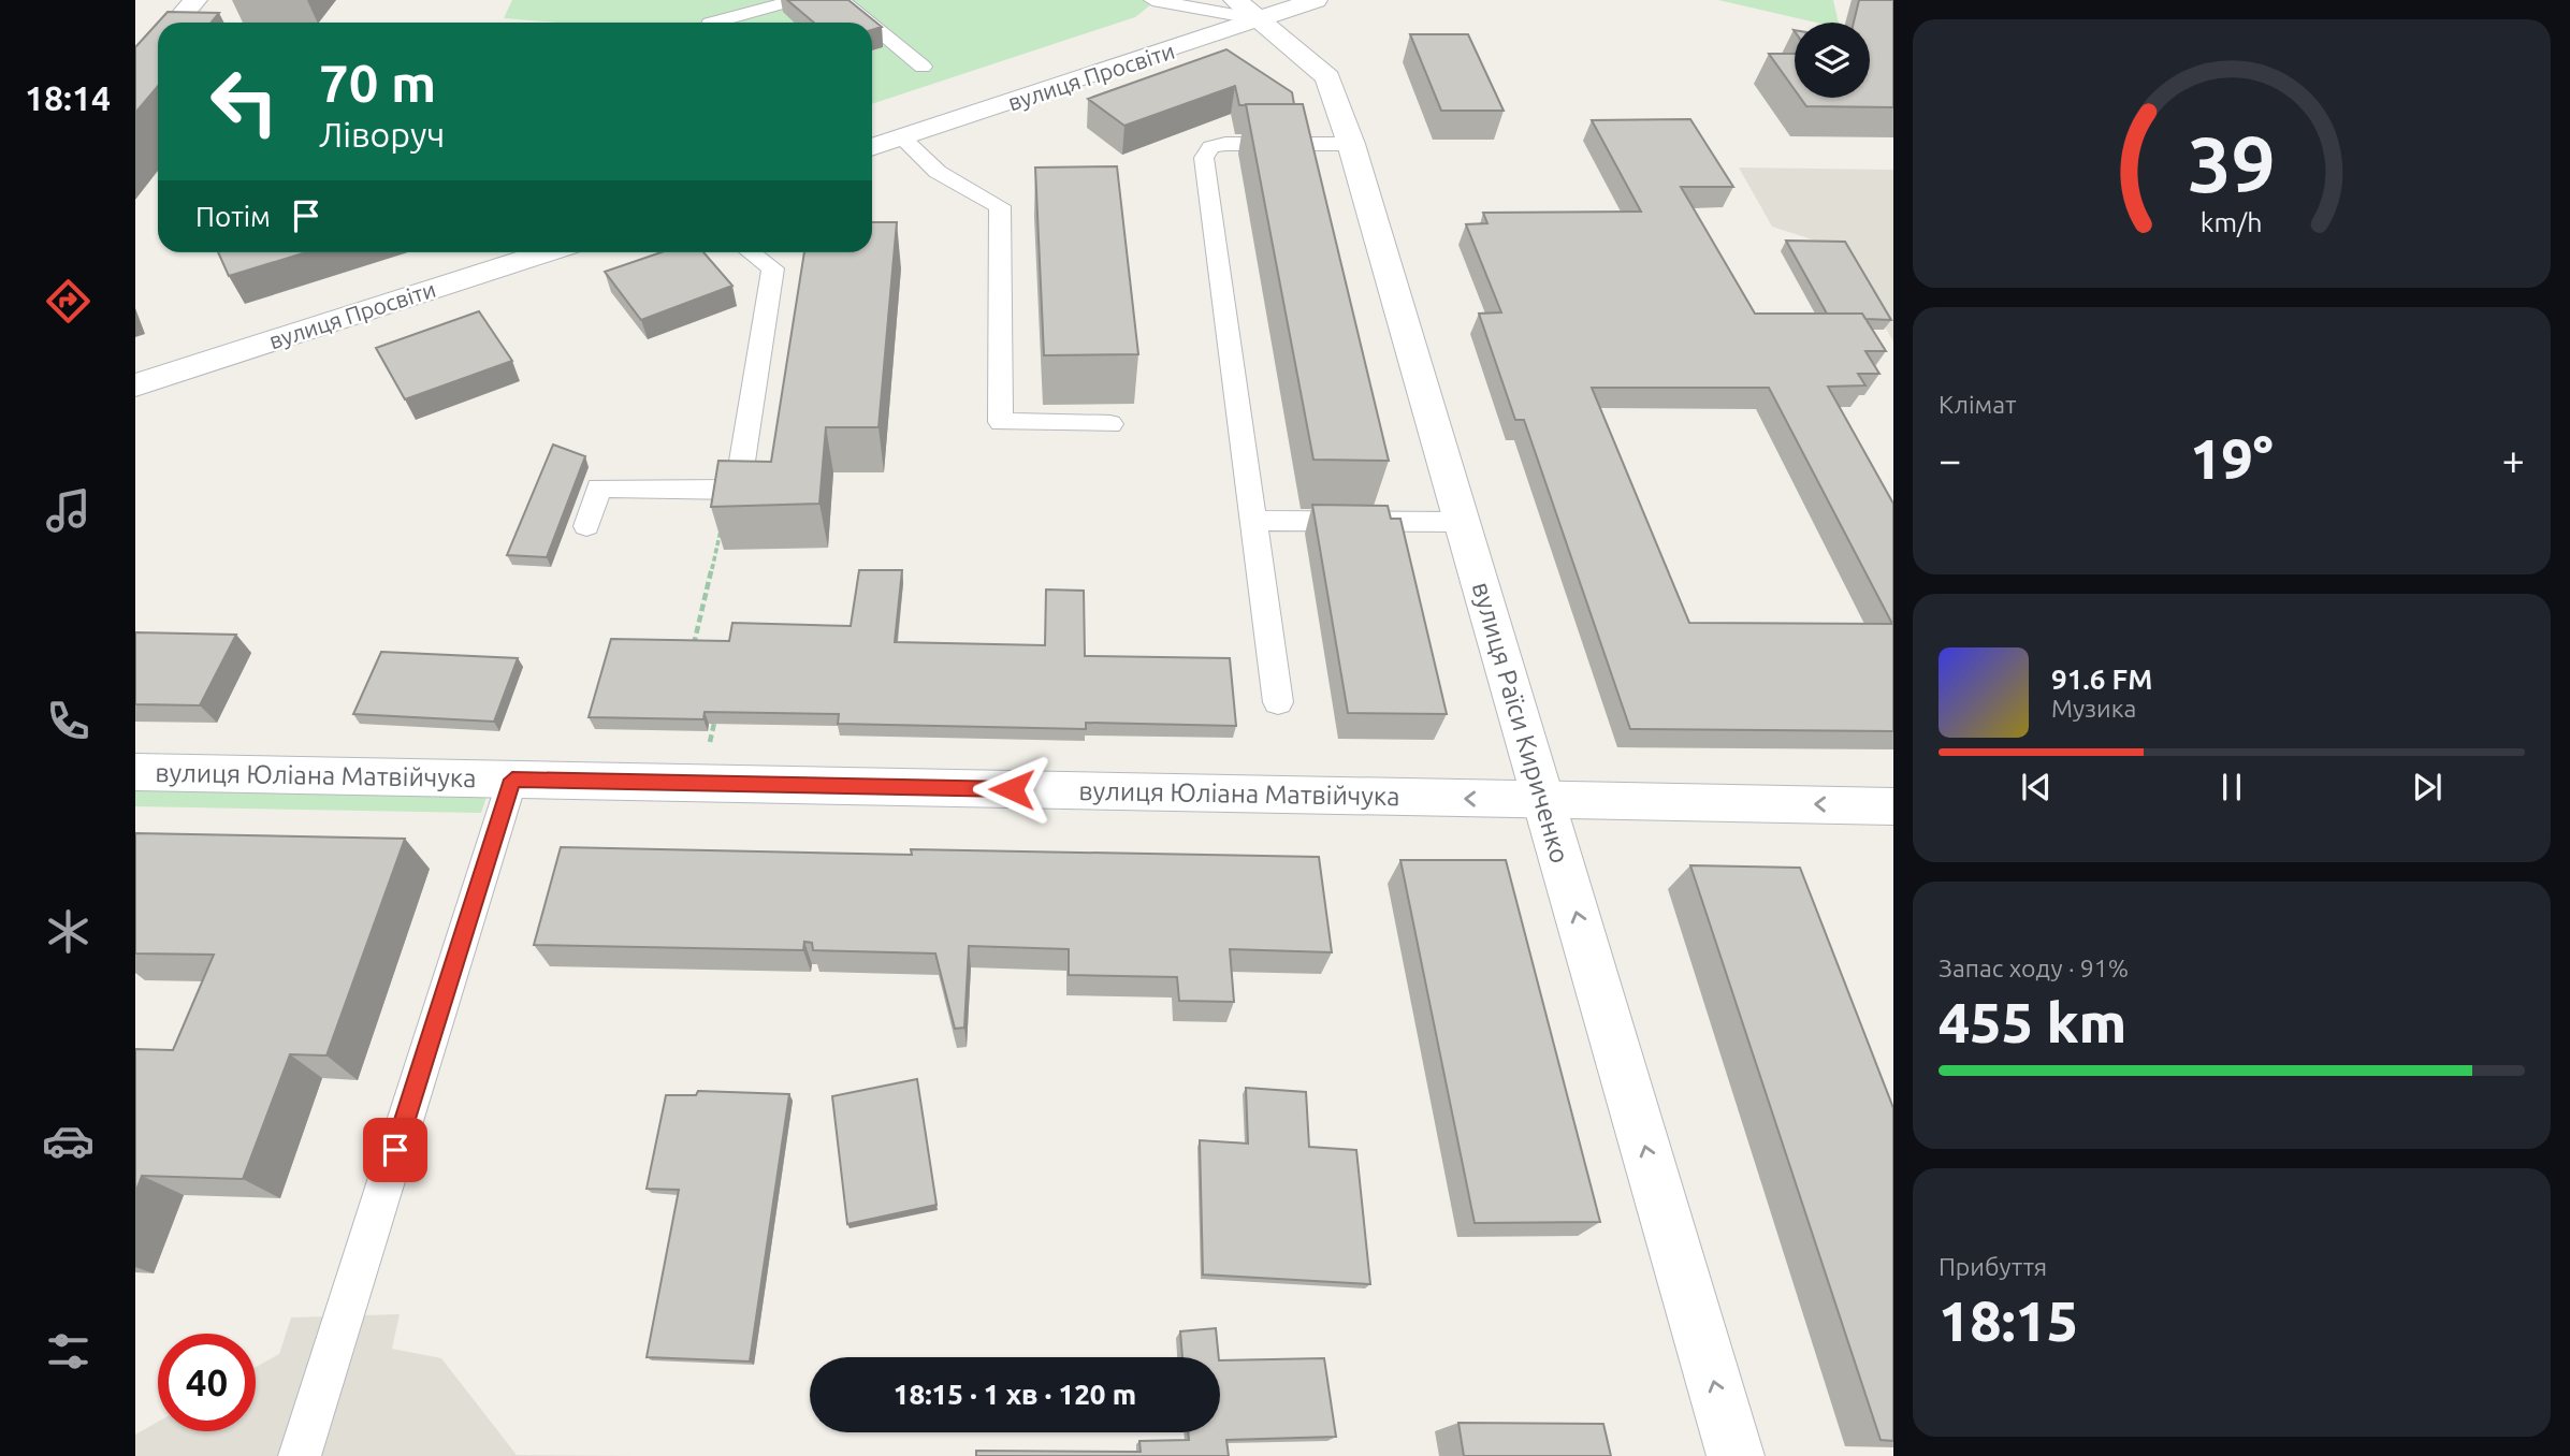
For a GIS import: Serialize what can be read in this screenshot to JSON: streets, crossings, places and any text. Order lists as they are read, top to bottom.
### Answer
{
  "streets": {
    "street": ["вулиця Просвіти", "вулиця Раїси Кириченко", "вулиця Юліана Матвійчука"]
  },
  "crossings": [
    ["вулиця Просвіти", "вулиця Раїси Кириченко"],
    ["вулиця Раїси Кириченко", "вулиця Юліана Матвійчука"]
  ],
  "one_way": ["вулиця Раїси Кириченко", "вулиця Юліана Матвійчука"],
  "page": {
    "tabs": "18:14",
    "turn": ["70 m", "Ліворуч"],
    "then": "Потім",
    "tile": [
      "Клімат",
      ["Запас ходу · 91%", "455 km"],
      ["Прибуття", "18:15"]
    ],
    "heat": ["−", "19°", "+"],
    "song": ["91.6 FM", "Музика"],
    "limit": "40",
    "trip": "18:15 · 1 хв · 120 m",
    "gauge": ["39", "km/h"]
  }
}
